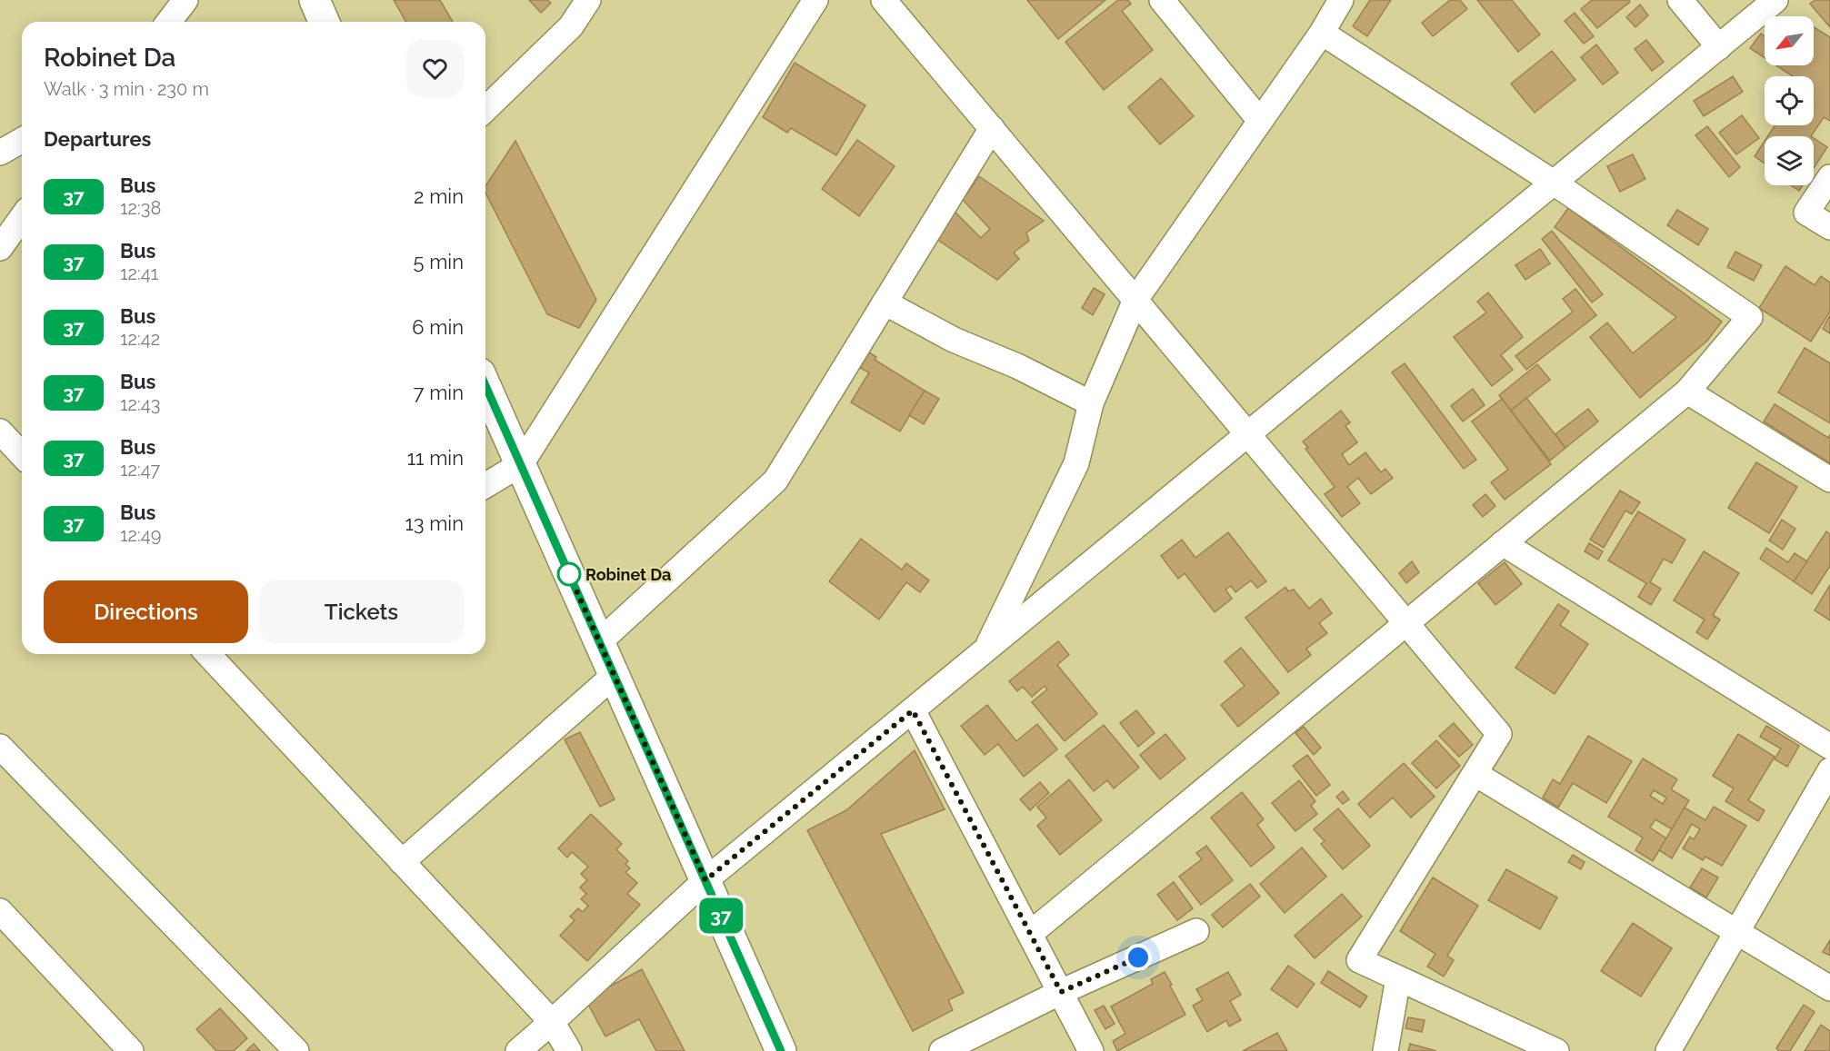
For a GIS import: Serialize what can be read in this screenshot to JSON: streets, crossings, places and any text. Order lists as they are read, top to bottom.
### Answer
{
  "places": ["Robinet Da"],
  "lines": ["bus line 37"],
  "north": "bottom left",
  "page": {
    "on_map": "37",
    "heading": [
      ["Robinet Da", "Walk · 3 min · 230 m"],
      "Departures"
    ],
    "list": [
      {
        "mark": "37",
        "name": "Bus",
        "note": "12:38",
        "value": "2 min"
      },
      {
        "mark": "37",
        "name": "Bus",
        "note": "12:41",
        "value": "5 min"
      },
      {
        "mark": "37",
        "name": "Bus",
        "note": "12:42",
        "value": "6 min"
      },
      {
        "mark": "37",
        "name": "Bus",
        "note": "12:43",
        "value": "7 min"
      },
      {
        "mark": "37",
        "name": "Bus",
        "note": "12:47",
        "value": "11 min"
      },
      {
        "mark": "37",
        "name": "Bus",
        "note": "12:49",
        "value": "13 min"
      }
    ],
    "buttons": ["Directions", "Tickets"]
  }
}
